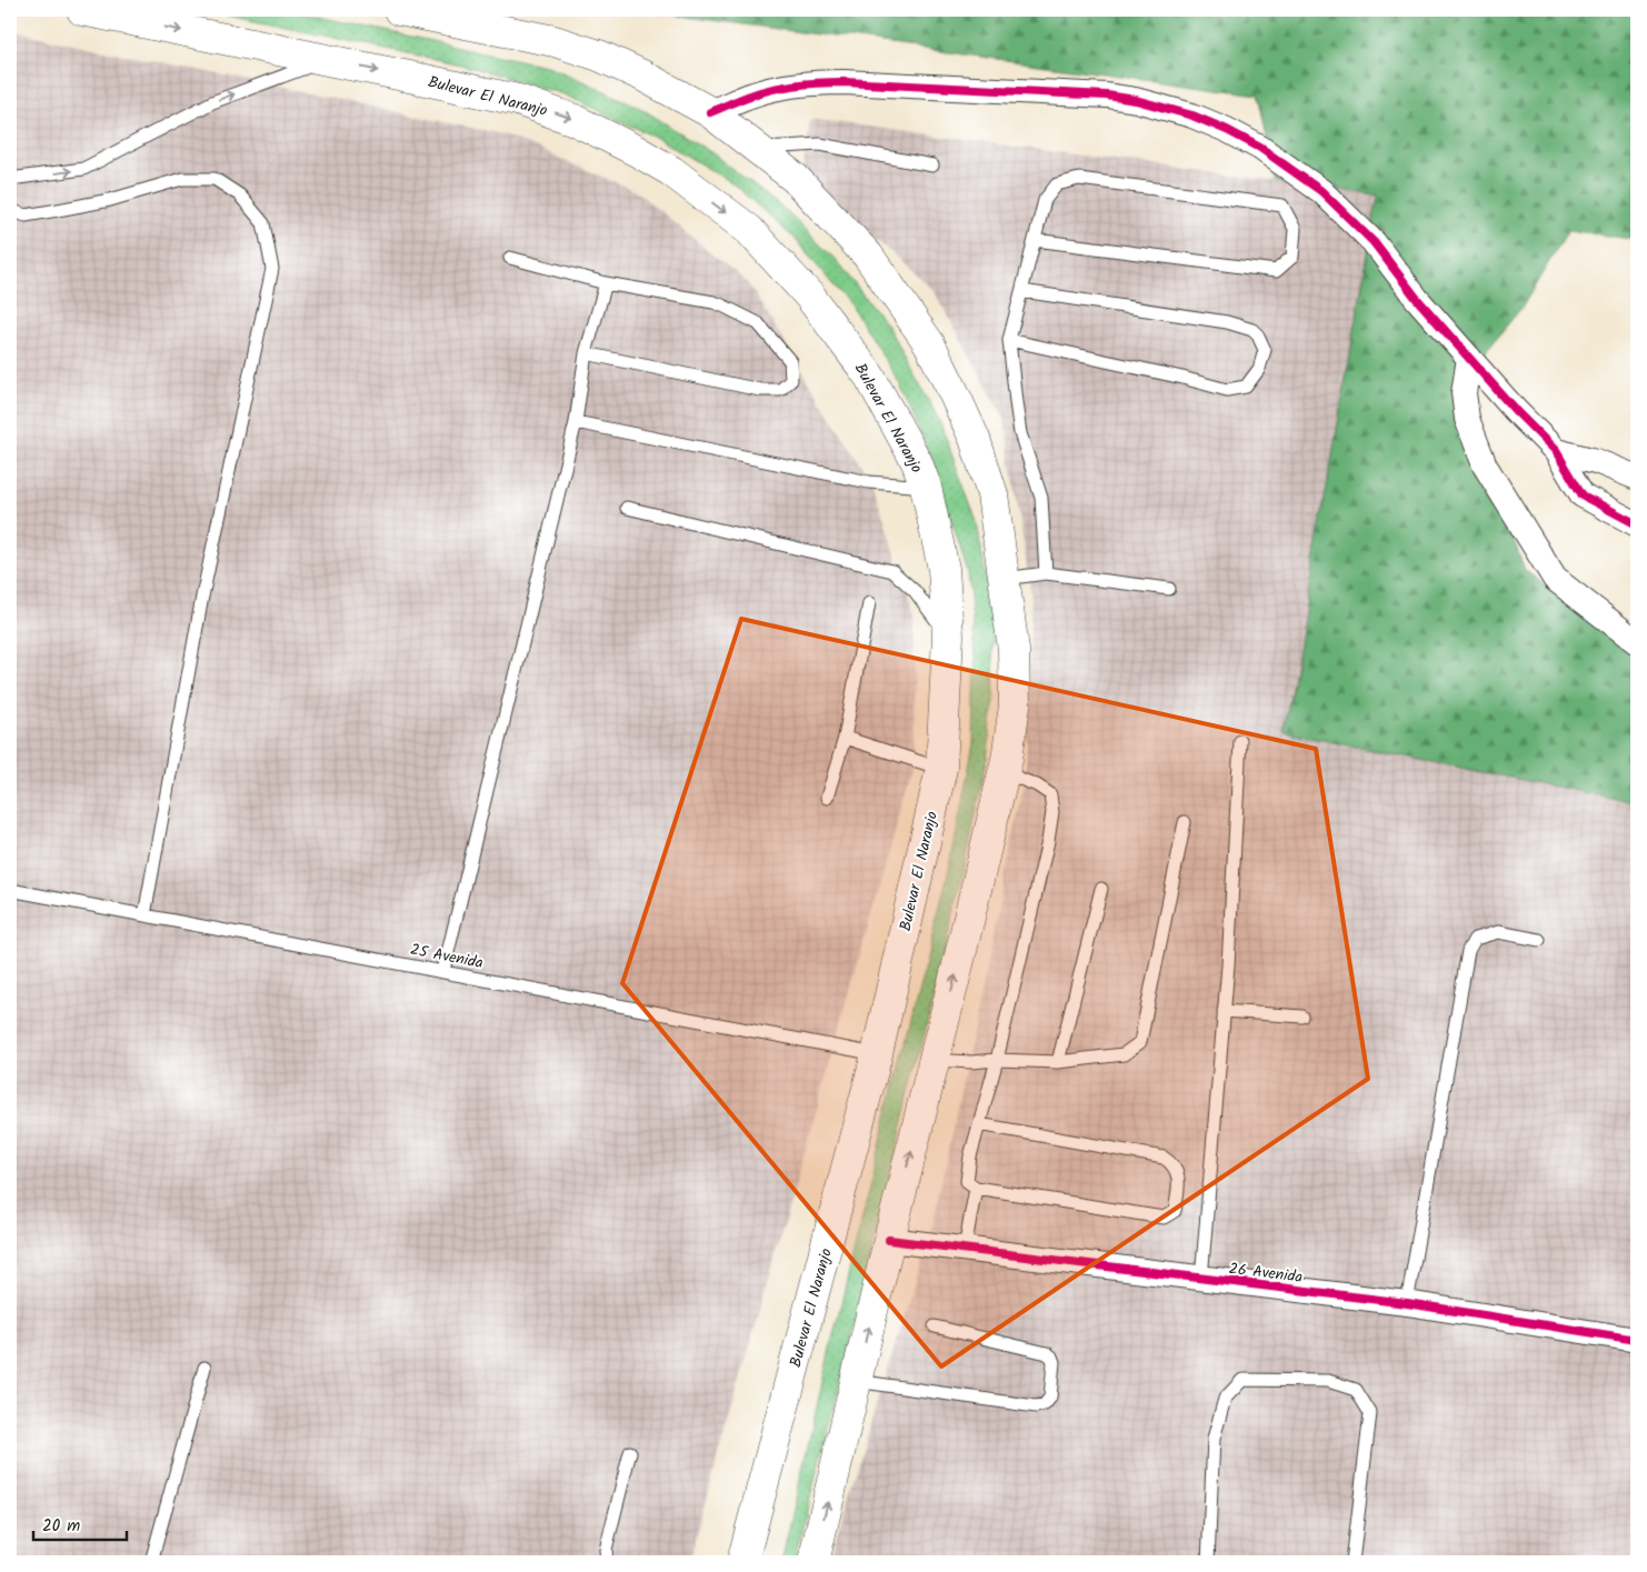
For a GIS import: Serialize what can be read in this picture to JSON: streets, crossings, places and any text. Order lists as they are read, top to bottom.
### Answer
{
  "streets": {
    "main road": ["Bulevar El Naranjo"],
    "street": ["26 Avenida"],
    "lane": ["25 Avenida"]
  },
  "crossings": [
    ["Bulevar El Naranjo", "25 Avenida"]
  ],
  "scale_bar": "20 m"
}
